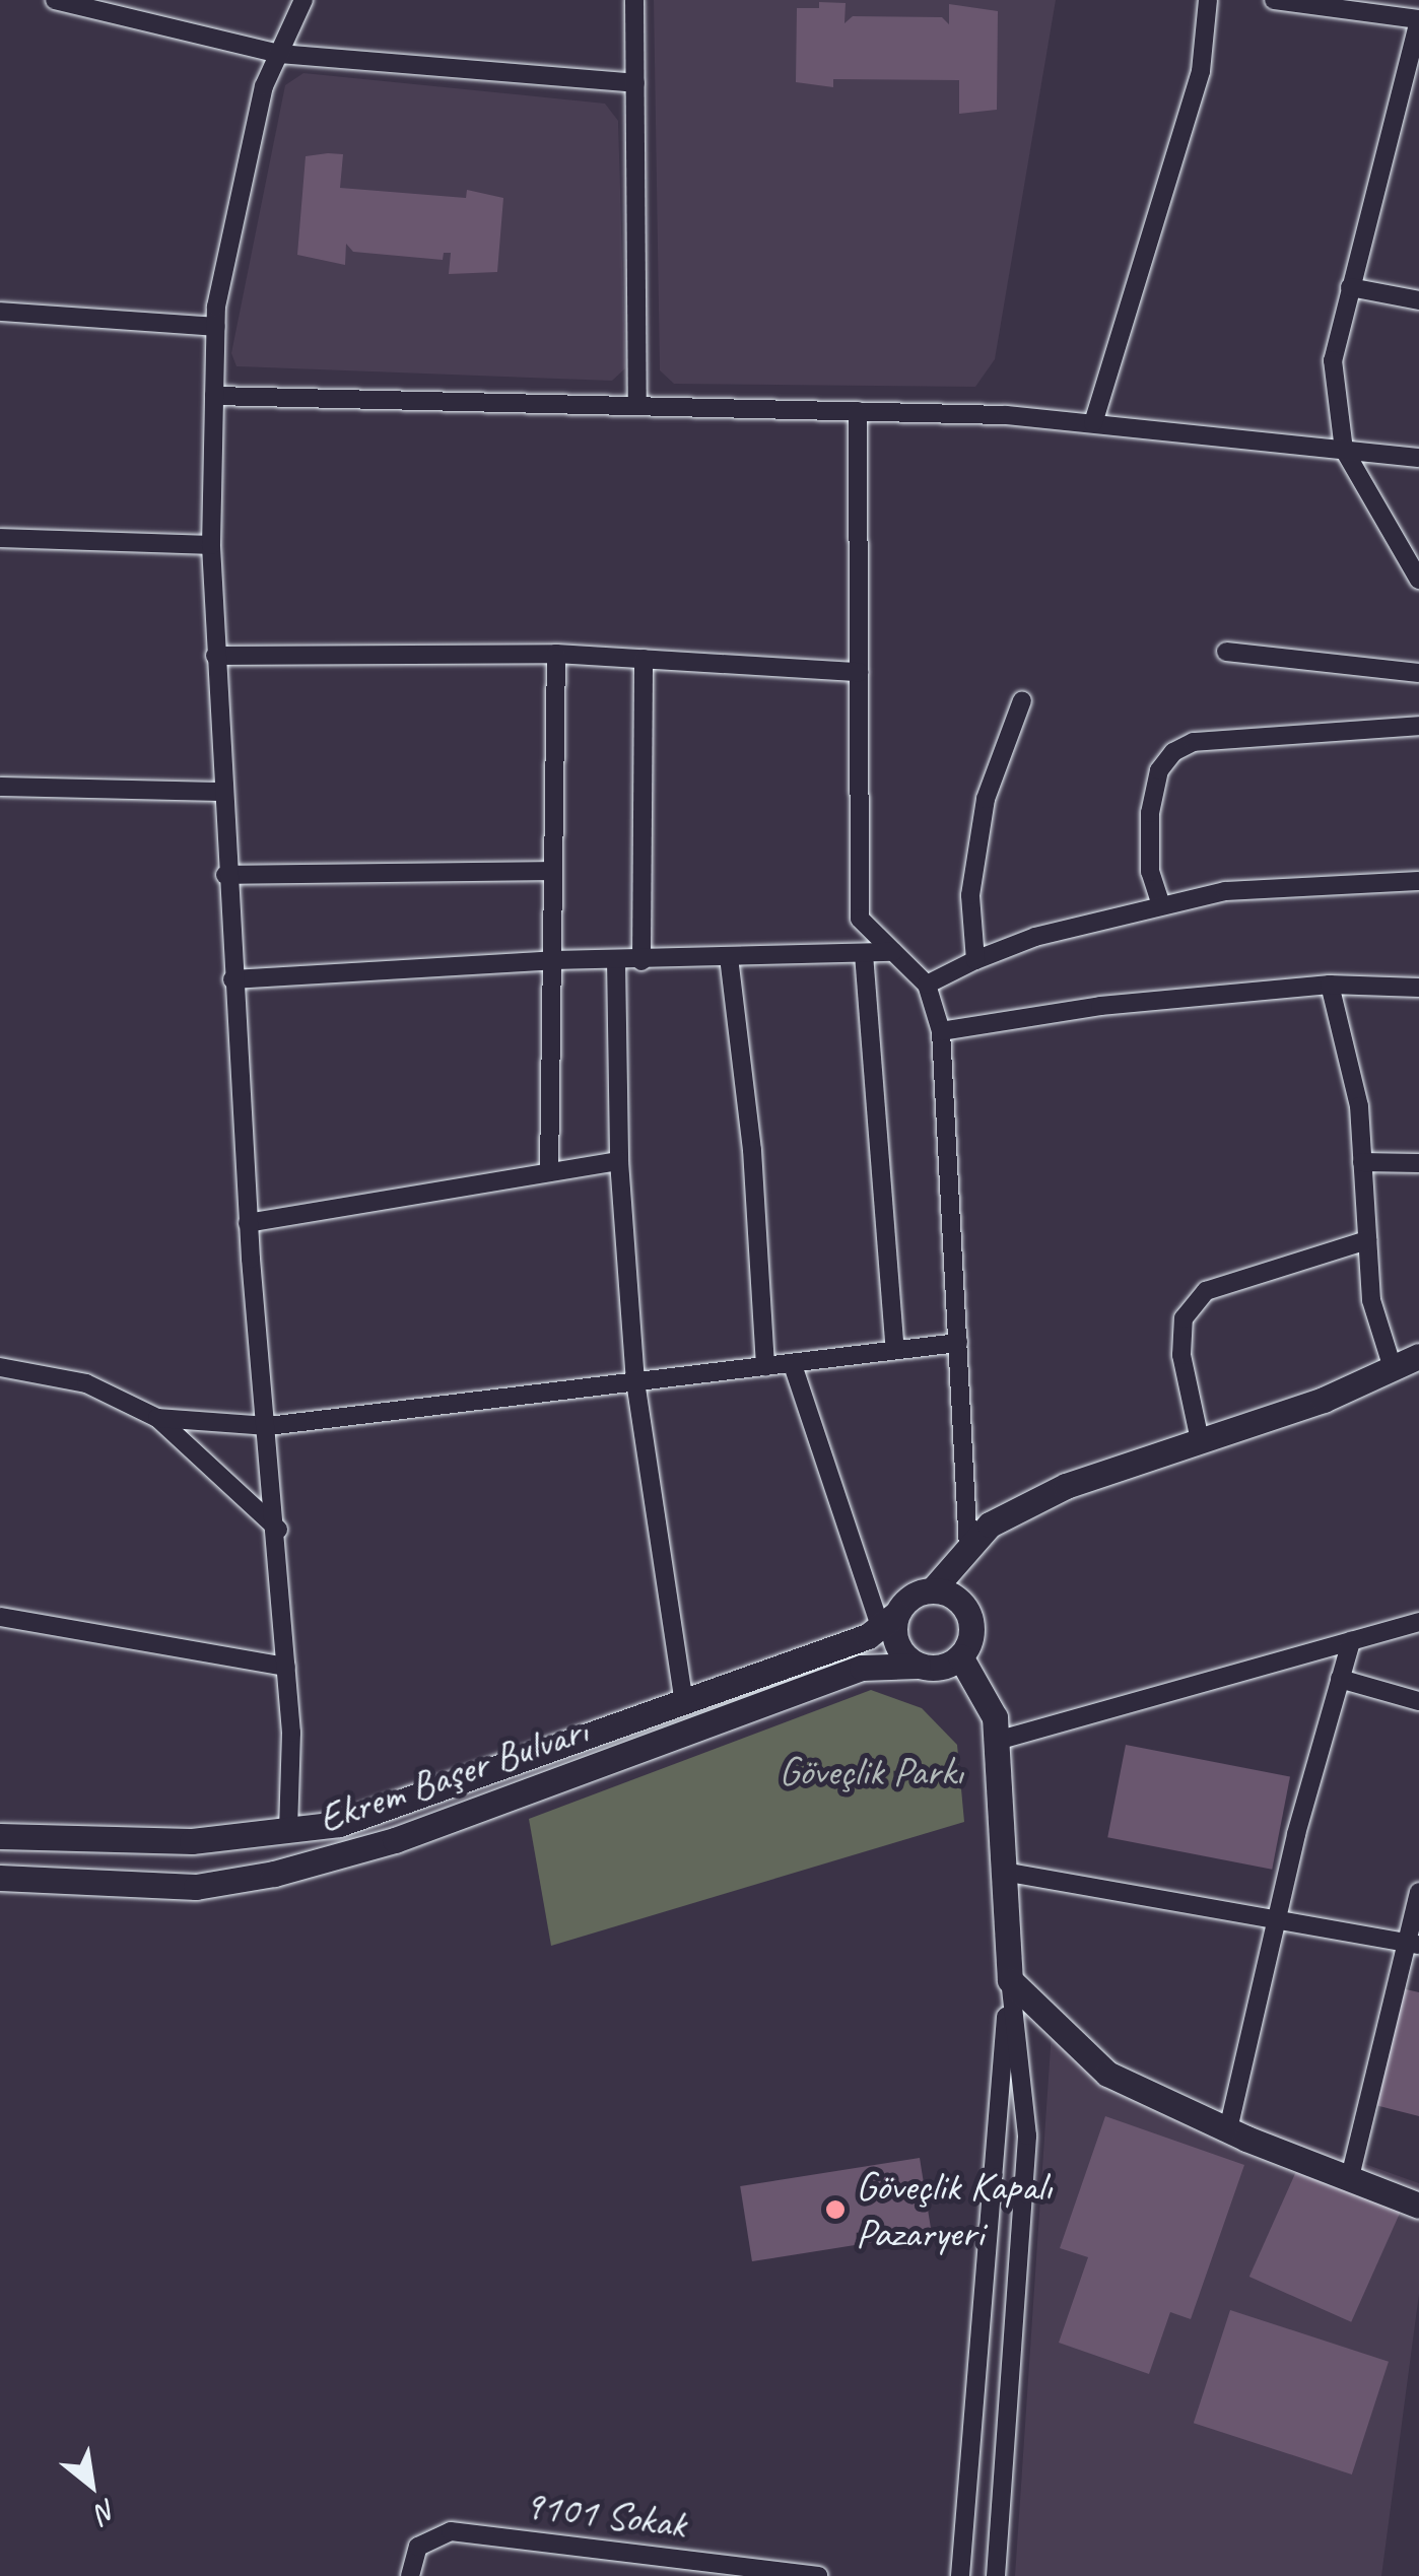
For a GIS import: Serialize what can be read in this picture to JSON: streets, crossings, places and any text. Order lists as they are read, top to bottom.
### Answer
{
  "streets": {
    "main road": ["Ekrem Başer Bulvarı"],
    "street": ["9101 Sokak"]
  },
  "parks": ["Göveçlik Parkı"],
  "places": ["Göveçlik Kapalı Pazaryeri"],
  "north": "bottom right"
}
